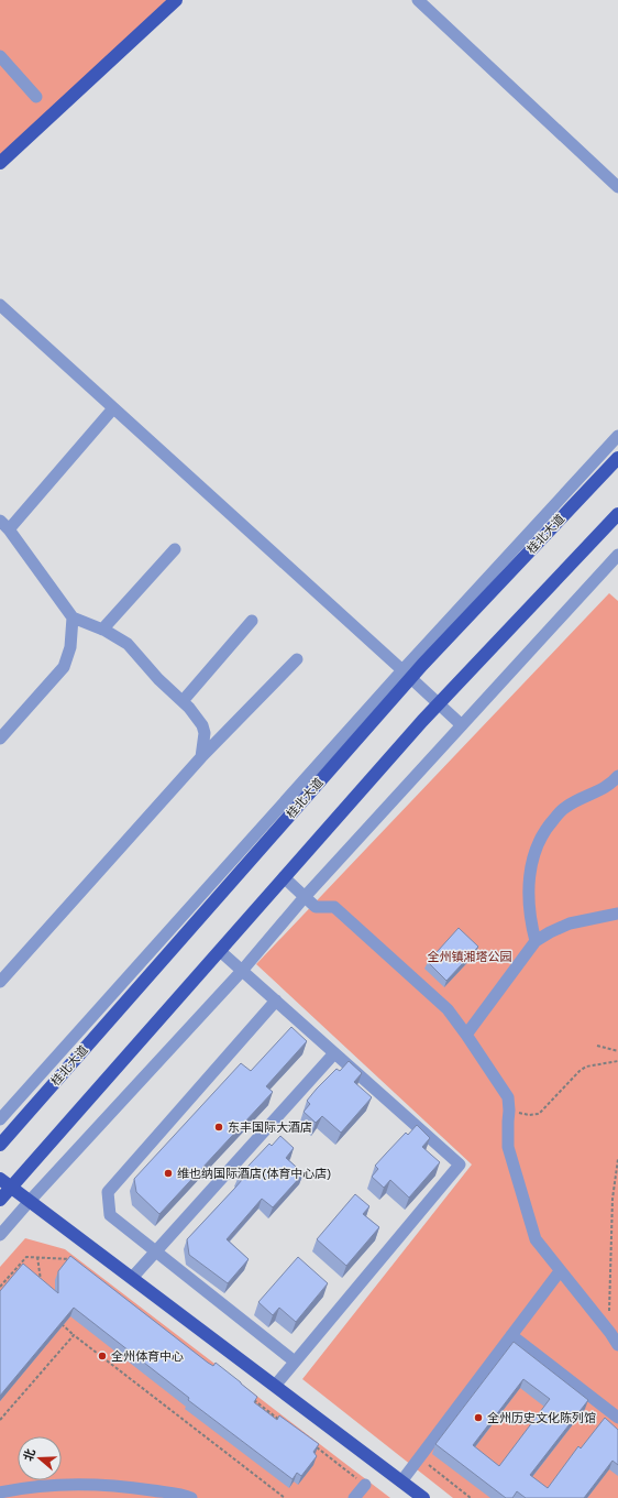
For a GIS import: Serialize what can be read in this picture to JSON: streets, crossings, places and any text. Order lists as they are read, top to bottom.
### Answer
{
  "streets": {
    "main road": ["桂北大道"]
  },
  "parks": ["全州镇湘塔公园"],
  "places": [
    "东丰国际大酒店",
    "维也纳国际酒店(体育中心店)",
    "全州体育中心",
    "全州历史文化陈列馆"
  ],
  "north": "left"
}
